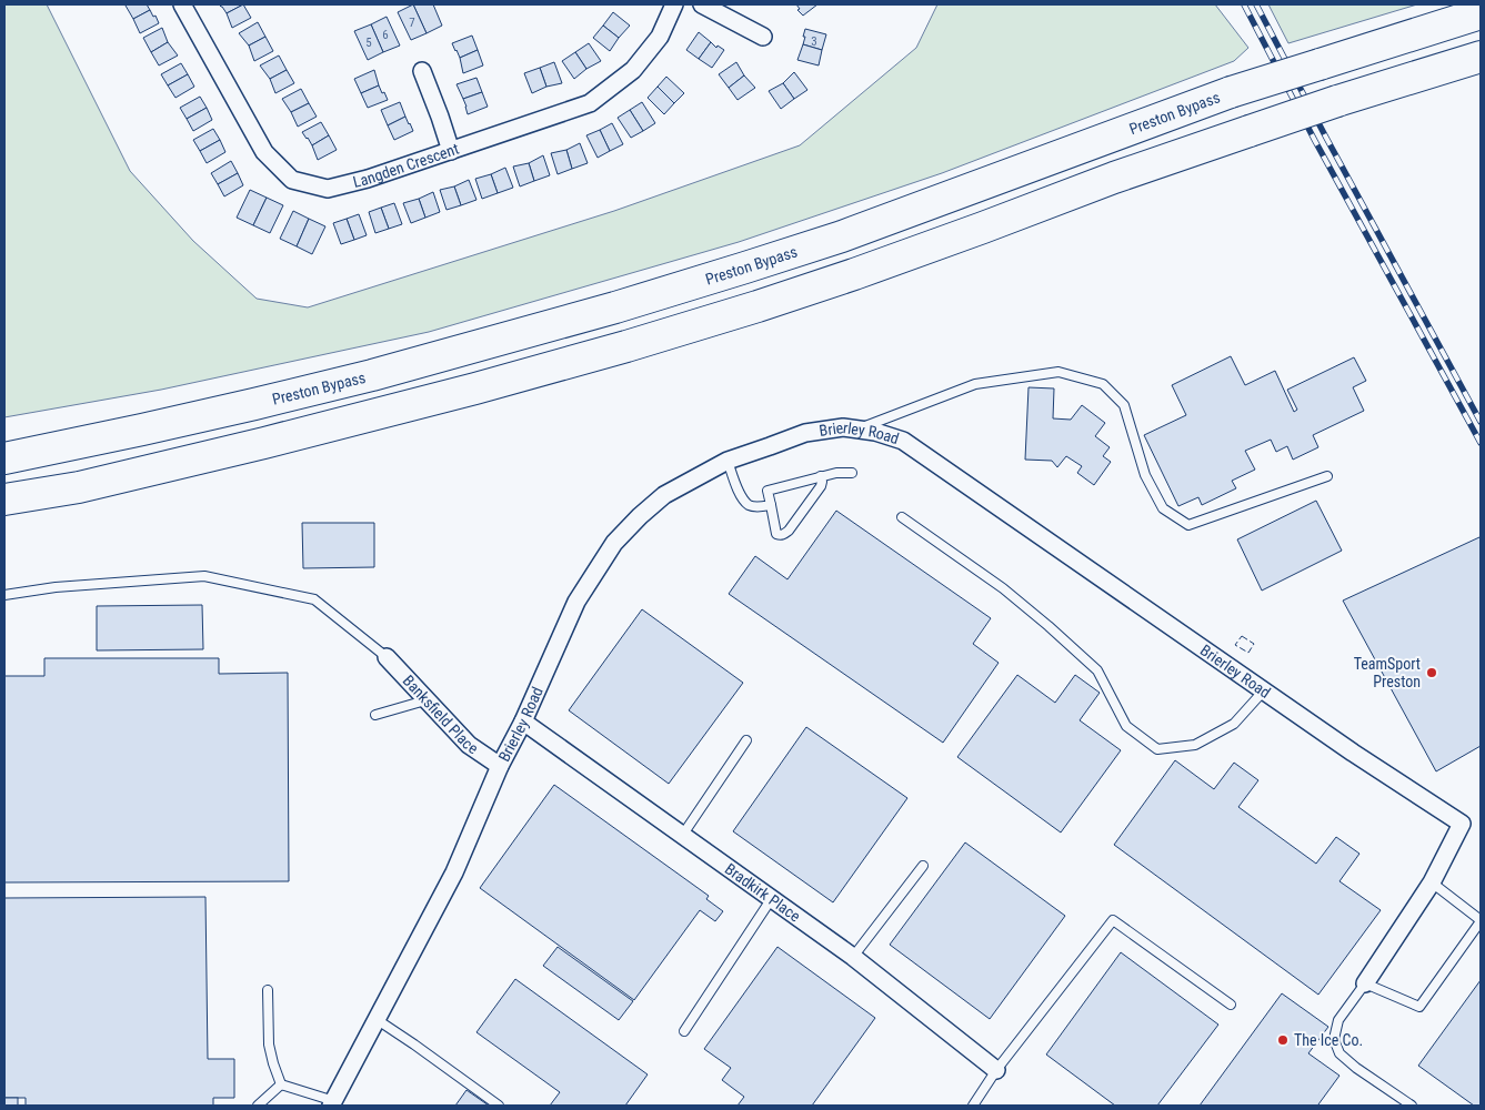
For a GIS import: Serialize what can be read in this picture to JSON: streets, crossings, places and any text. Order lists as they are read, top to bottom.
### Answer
{
  "streets": {
    "highway": ["Preston Bypass"],
    "street": [
      "Langden Crescent",
      "Brierley Road",
      "Banksfield Place",
      "Bradkirk Place"
    ]
  },
  "crossings": [
    ["Brierley Road", "Banksfield Place"],
    ["Brierley Road", "Bradkirk Place"]
  ],
  "places": ["TeamSport Preston", "The Ice Co."],
  "house_numbers": [
    "7",
    "6",
    "3",
    "5"
  ]
}
